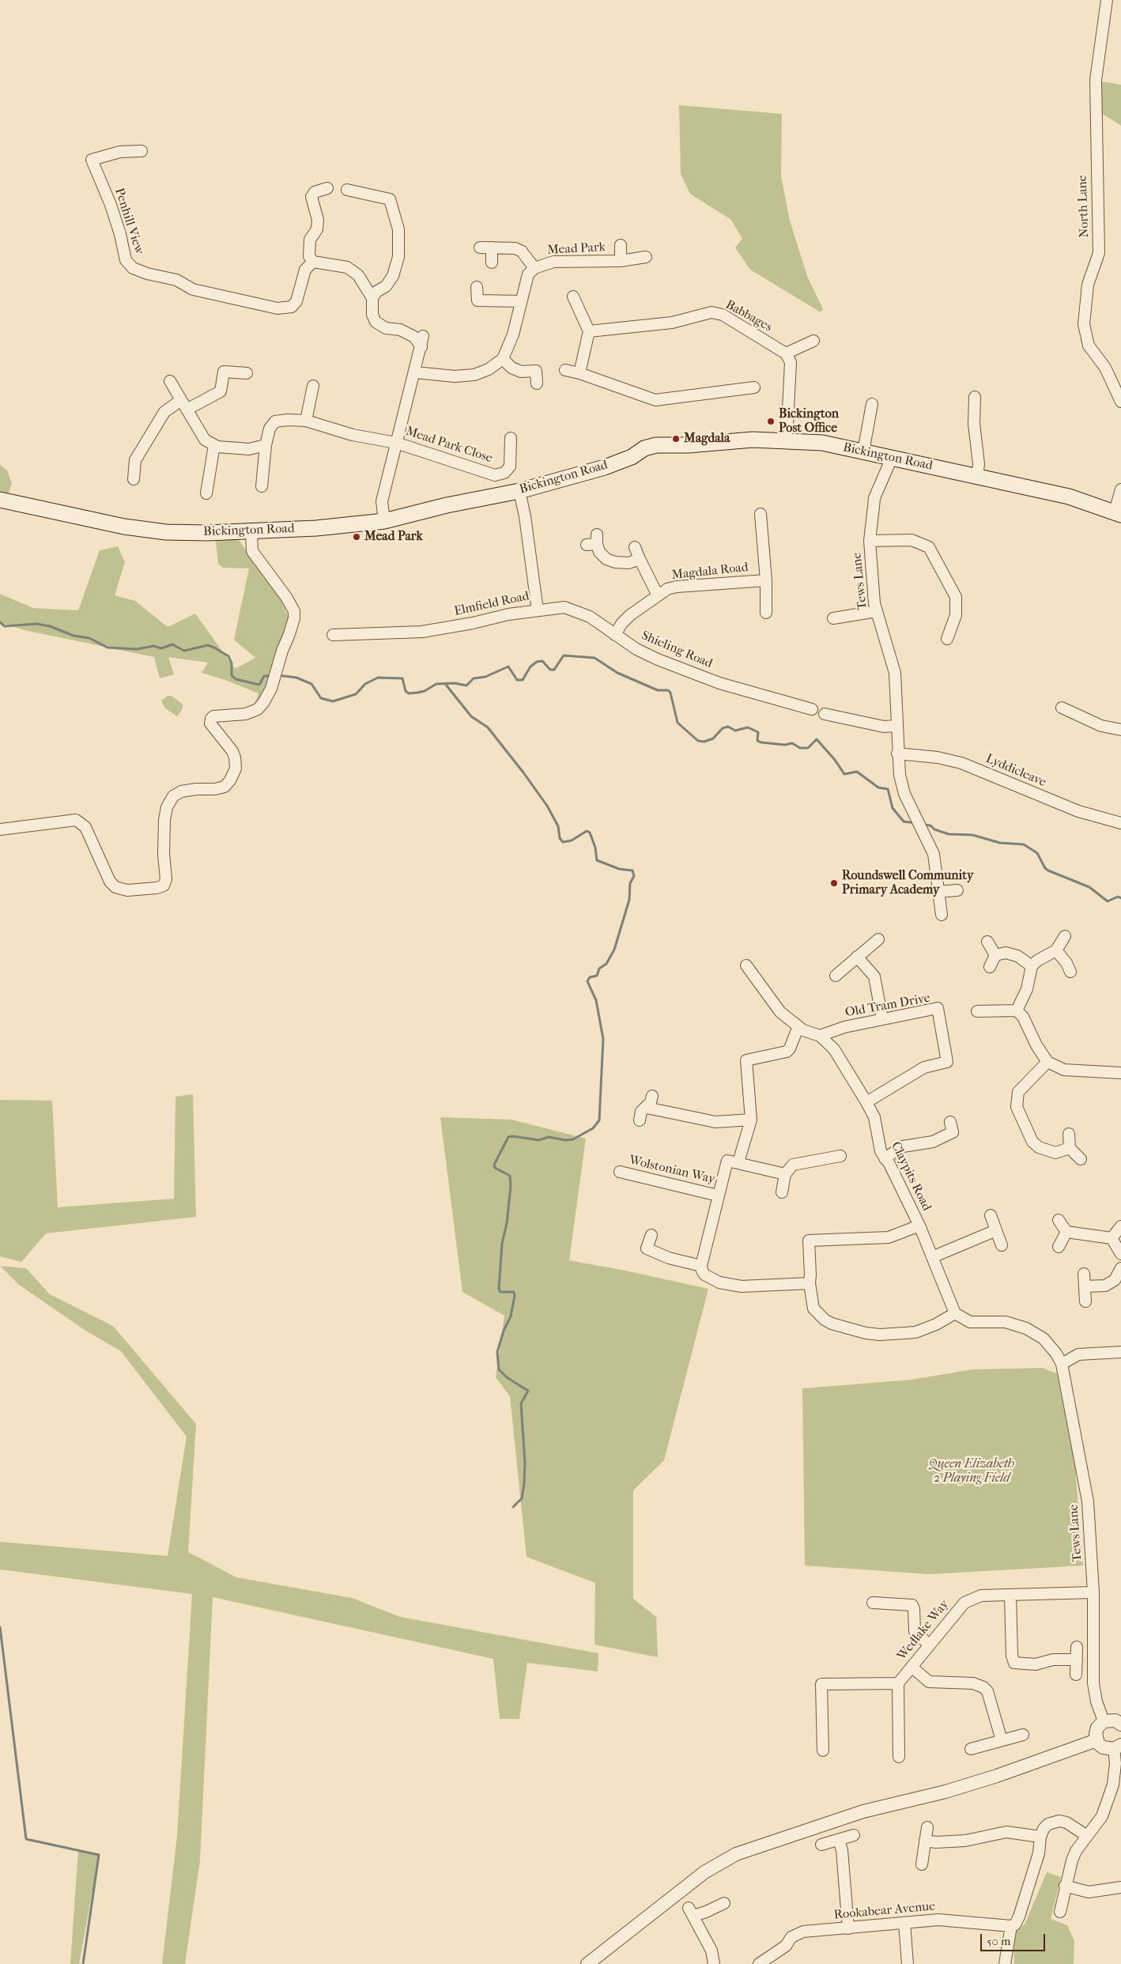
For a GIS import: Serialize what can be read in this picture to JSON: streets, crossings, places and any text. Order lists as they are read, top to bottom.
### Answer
{
  "streets": {
    "main road": ["Bickington Road"],
    "street": [
      "North Lane",
      "Penhill View",
      "Mead Park",
      "Babbages",
      "Mead Park Close",
      "Magdala Road",
      "Tews Lane",
      "Elmfield Road",
      "Shieling Road",
      "Lyddicleave",
      "Old Tram Drive",
      "Wolstonian Way",
      "Claypits Road",
      "Wedlake Way",
      "Rookabear Avenue"
    ]
  },
  "crossings": [
    ["Bickington Road", "Tews Lane"],
    ["Bickington Road", "Elmfield Road"],
    ["Magdala Road", "Shieling Road"],
    ["Tews Lane", "Lyddicleave"],
    ["Tews Lane", "Claypits Road"],
    ["Tews Lane", "Wedlake Way"],
    ["Elmfield Road", "Shieling Road"],
    ["Old Tram Drive", "Claypits Road"]
  ],
  "parks": ["Queen Elizabeth 2 Playing Field"],
  "places": [
    "Bickington Post Office",
    "Magdala",
    "Mead Park",
    "Roundswell Community Primary Academy"
  ],
  "scale_bar": "50 m"
}
